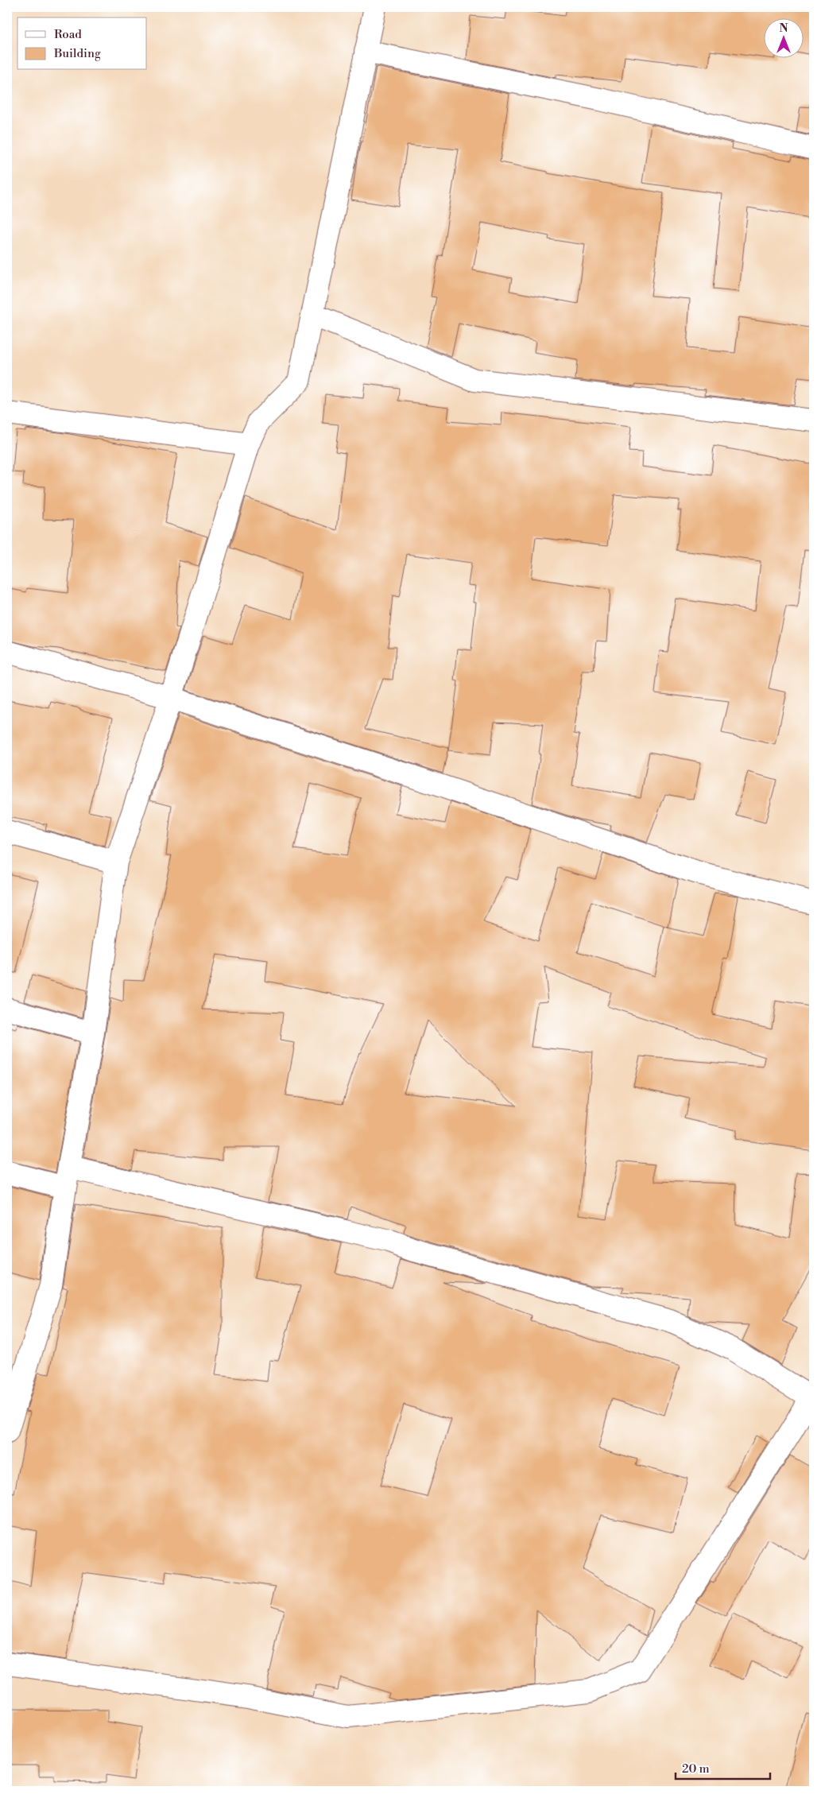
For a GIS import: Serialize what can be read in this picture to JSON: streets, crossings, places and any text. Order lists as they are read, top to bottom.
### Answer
{
  "legend": ["Road", "Building"],
  "scale_bar": "20 m",
  "north": "top"
}
